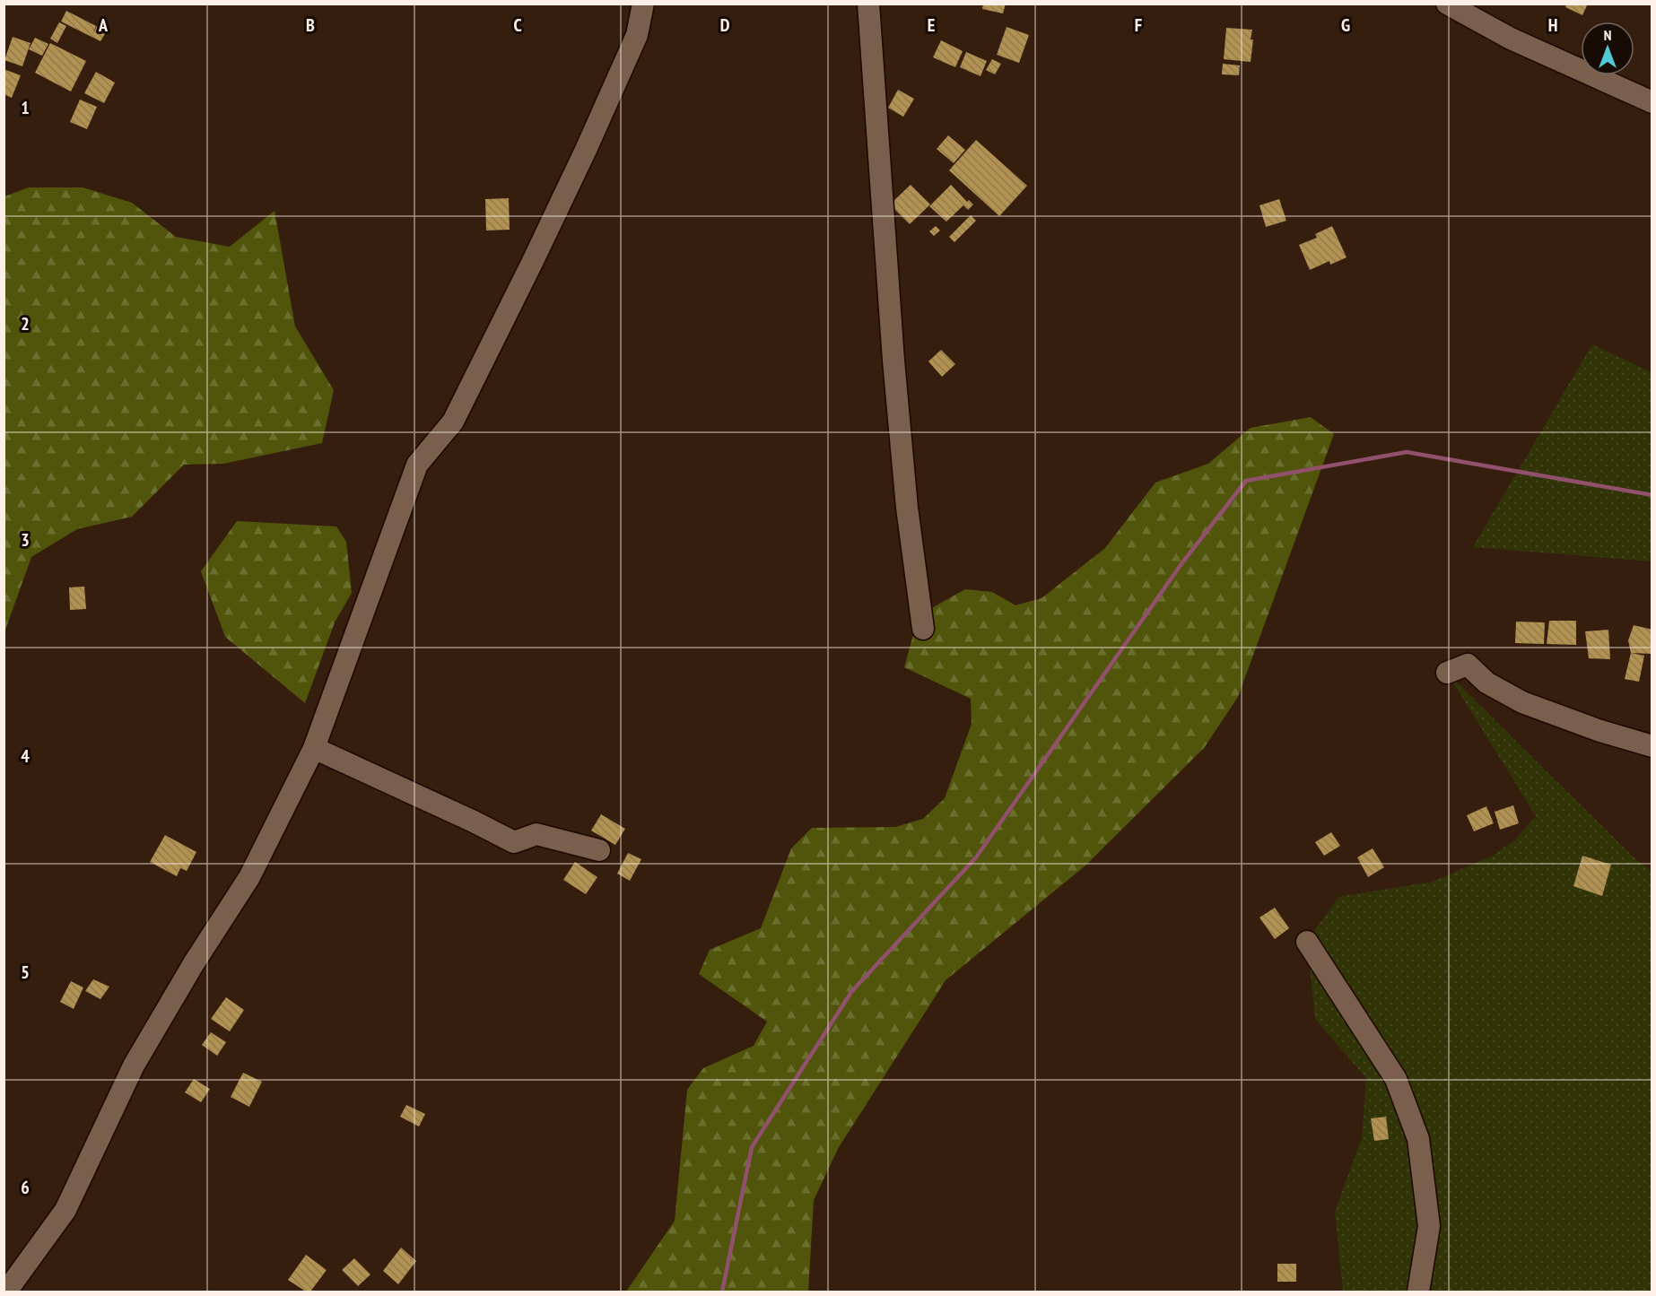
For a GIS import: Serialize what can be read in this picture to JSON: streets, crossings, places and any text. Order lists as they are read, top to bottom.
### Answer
{
  "north": "top",
  "grid": {
    "columns": [
      "A",
      "B",
      "C",
      "D",
      "E",
      "F",
      "G",
      "H"
    ],
    "rows": [
      "1",
      "2",
      "3",
      "4",
      "5",
      "6"
    ]
  }
}
